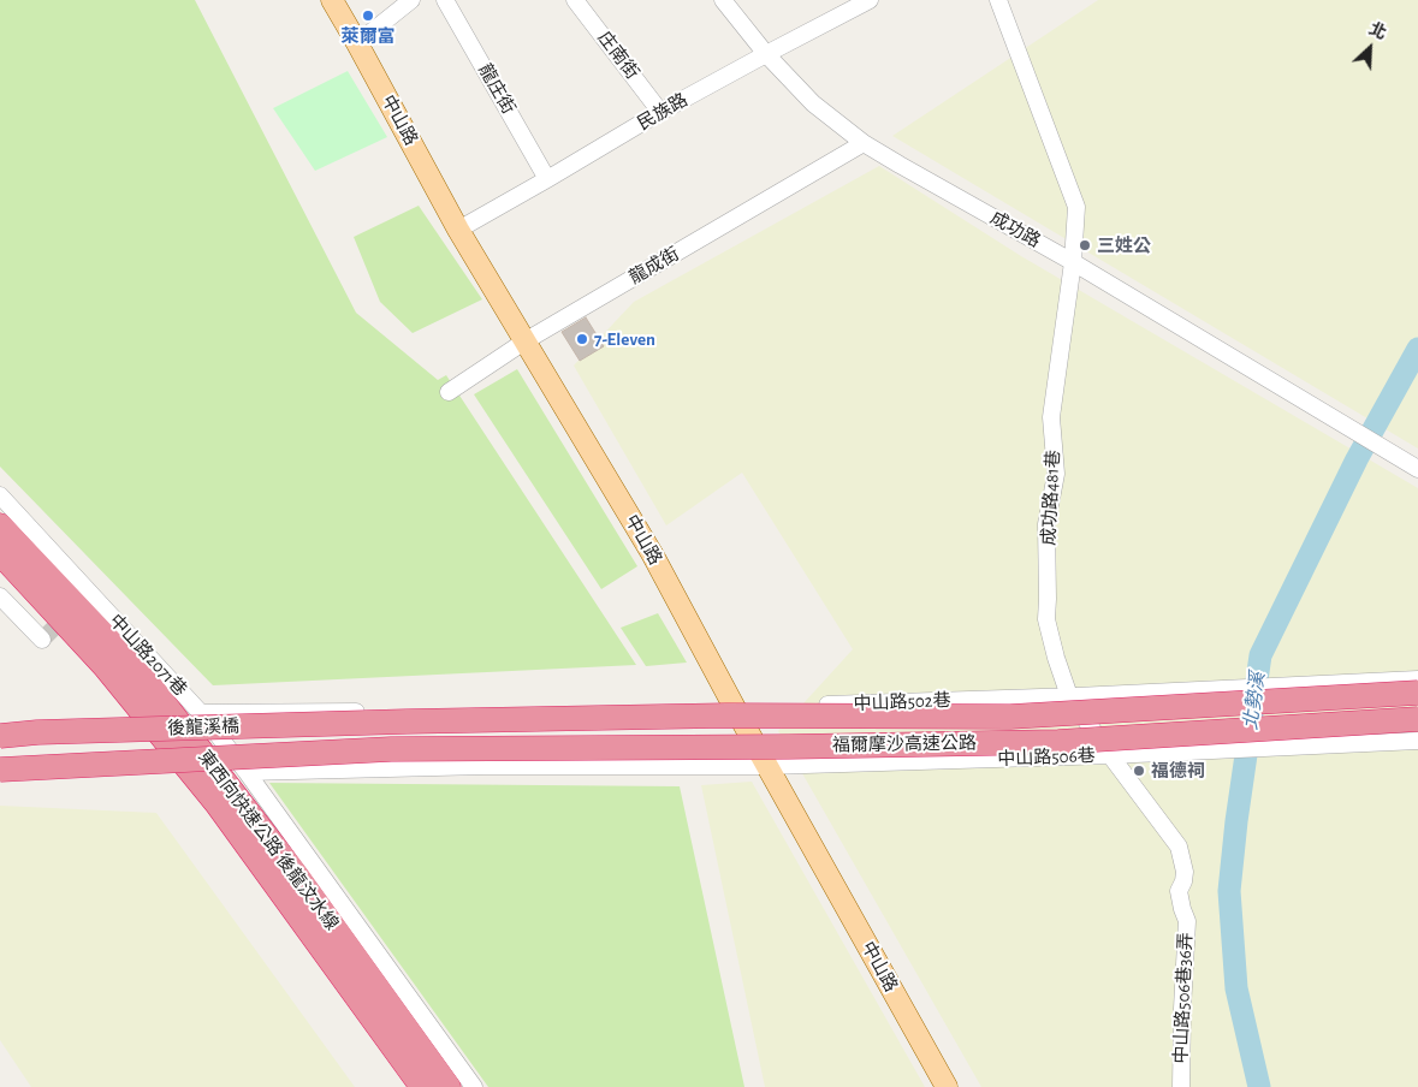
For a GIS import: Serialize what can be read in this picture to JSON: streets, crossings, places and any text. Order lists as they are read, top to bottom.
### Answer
{
  "streets": {
    "highway": ["後龍溪橋", "福爾摩沙高速公路", "東西向快速公路 後龍汶水線"],
    "main road": ["中山路"],
    "street": [
      "庄南街",
      "龍庄街",
      "民族路",
      "成功路",
      "龍成街",
      "成功路481巷",
      "中山路2071巷",
      "中山路502巷",
      "中山路506巷",
      "中山路506巷36弄"
    ]
  },
  "crossings": [
    ["庄南街", "民族路"],
    ["龍庄街", "民族路"],
    ["民族路", "中山路"],
    ["民族路", "成功路"],
    ["中山路", "龍成街"],
    ["中山路", "中山路502巷"],
    ["中山路", "中山路506巷"],
    ["成功路", "龍成街"],
    ["成功路", "成功路481巷"],
    ["成功路481巷", "中山路502巷"],
    ["成功路481巷", "中山路506巷"],
    ["成功路481巷", "中山路506巷36弄"],
    ["中山路2071巷", "中山路502巷"],
    ["中山路2071巷", "中山路506巷"],
    ["中山路502巷", "福爾摩沙高速公路"],
    ["後龍溪橋", "福爾摩沙高速公路"],
    ["中山路506巷", "中山路506巷36弄"]
  ],
  "water": ["北勢溪"],
  "places": [
    "萊爾富",
    "三姓公",
    "7-Eleven",
    "福德祠"
  ],
  "north": "top right"
}
